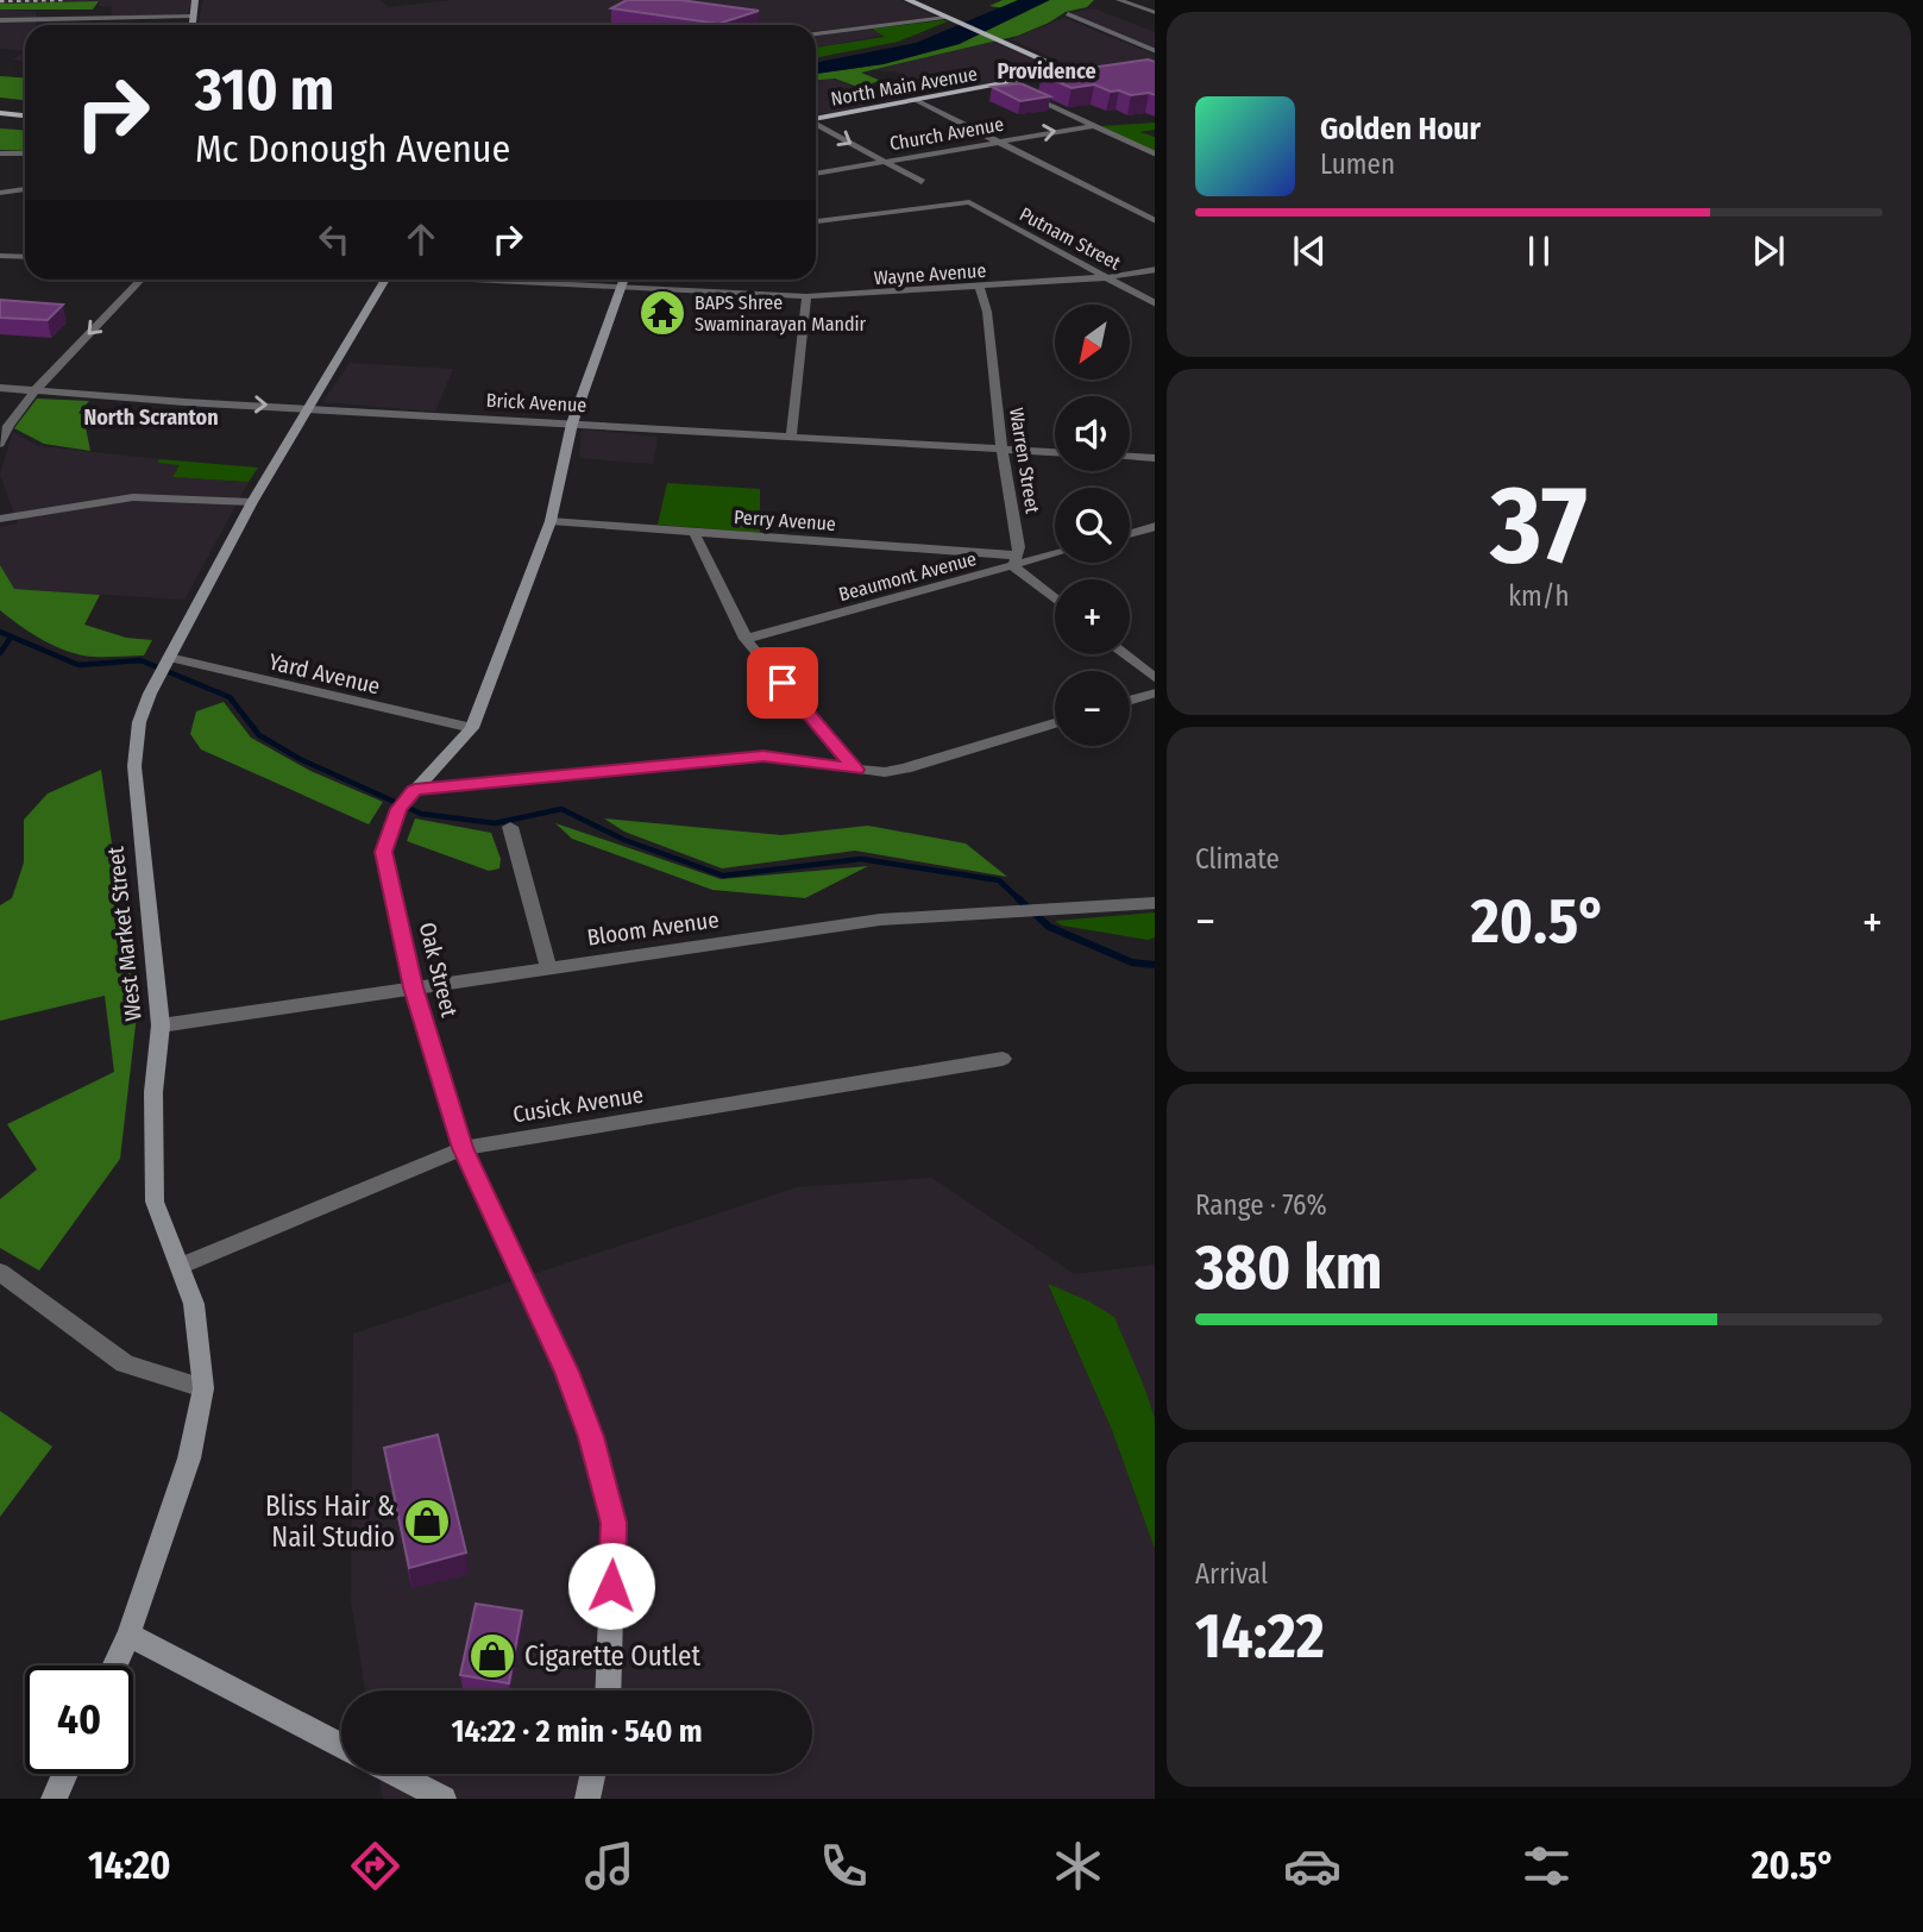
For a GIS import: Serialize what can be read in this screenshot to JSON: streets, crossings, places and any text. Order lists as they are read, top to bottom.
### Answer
{
  "streets": {
    "main road": ["North Main Avenue"],
    "street": [
      "Church Avenue",
      "Putnam Street",
      "Wayne Avenue",
      "Brick Avenue",
      "Warren Street",
      "Perry Avenue",
      "Beaumont Avenue",
      "Yard Avenue",
      "Bloom Avenue",
      "West Market Street",
      "Oak Street",
      "Cusick Avenue"
    ]
  },
  "crossings": [
    ["Putnam Street", "Wayne Avenue"],
    ["Wayne Avenue", "Warren Street"],
    ["Wayne Avenue", "Oak Street"],
    ["Brick Avenue", "Warren Street"],
    ["Brick Avenue", "West Market Street"],
    ["Brick Avenue", "Oak Street"],
    ["Warren Street", "Perry Avenue"],
    ["Warren Street", "Beaumont Avenue"],
    ["Perry Avenue", "Beaumont Avenue"],
    ["Perry Avenue", "Oak Street"],
    ["Yard Avenue", "West Market Street"],
    ["Yard Avenue", "Oak Street"],
    ["Bloom Avenue", "West Market Street"],
    ["Bloom Avenue", "Oak Street"],
    ["West Market Street", "Cusick Avenue"],
    ["Oak Street", "Cusick Avenue"]
  ],
  "districts": ["Providence", "North Scranton"],
  "places": {
    "temple": ["BAPS Shree Swaminarayan Mandir"],
    "shop": ["Bliss Hair & Nail Studio", "Cigarette Outlet"]
  },
  "north": "bottom left",
  "page": {
    "turn": ["310 m", "Mc Donough Avenue"],
    "song": ["Golden Hour", "Lumen"],
    "map_buttons": ["+", "−"],
    "tile": [
      ["37", "km/h"],
      "Climate",
      ["Range · 76%", "380 km"],
      ["Arrival", "14:22"]
    ],
    "heat": ["−", "20.5°", "+"],
    "limit": "40",
    "trip": "14:22 · 2 min · 540 m",
    "tabs": ["14:20", "20.5°"]
  }
}
